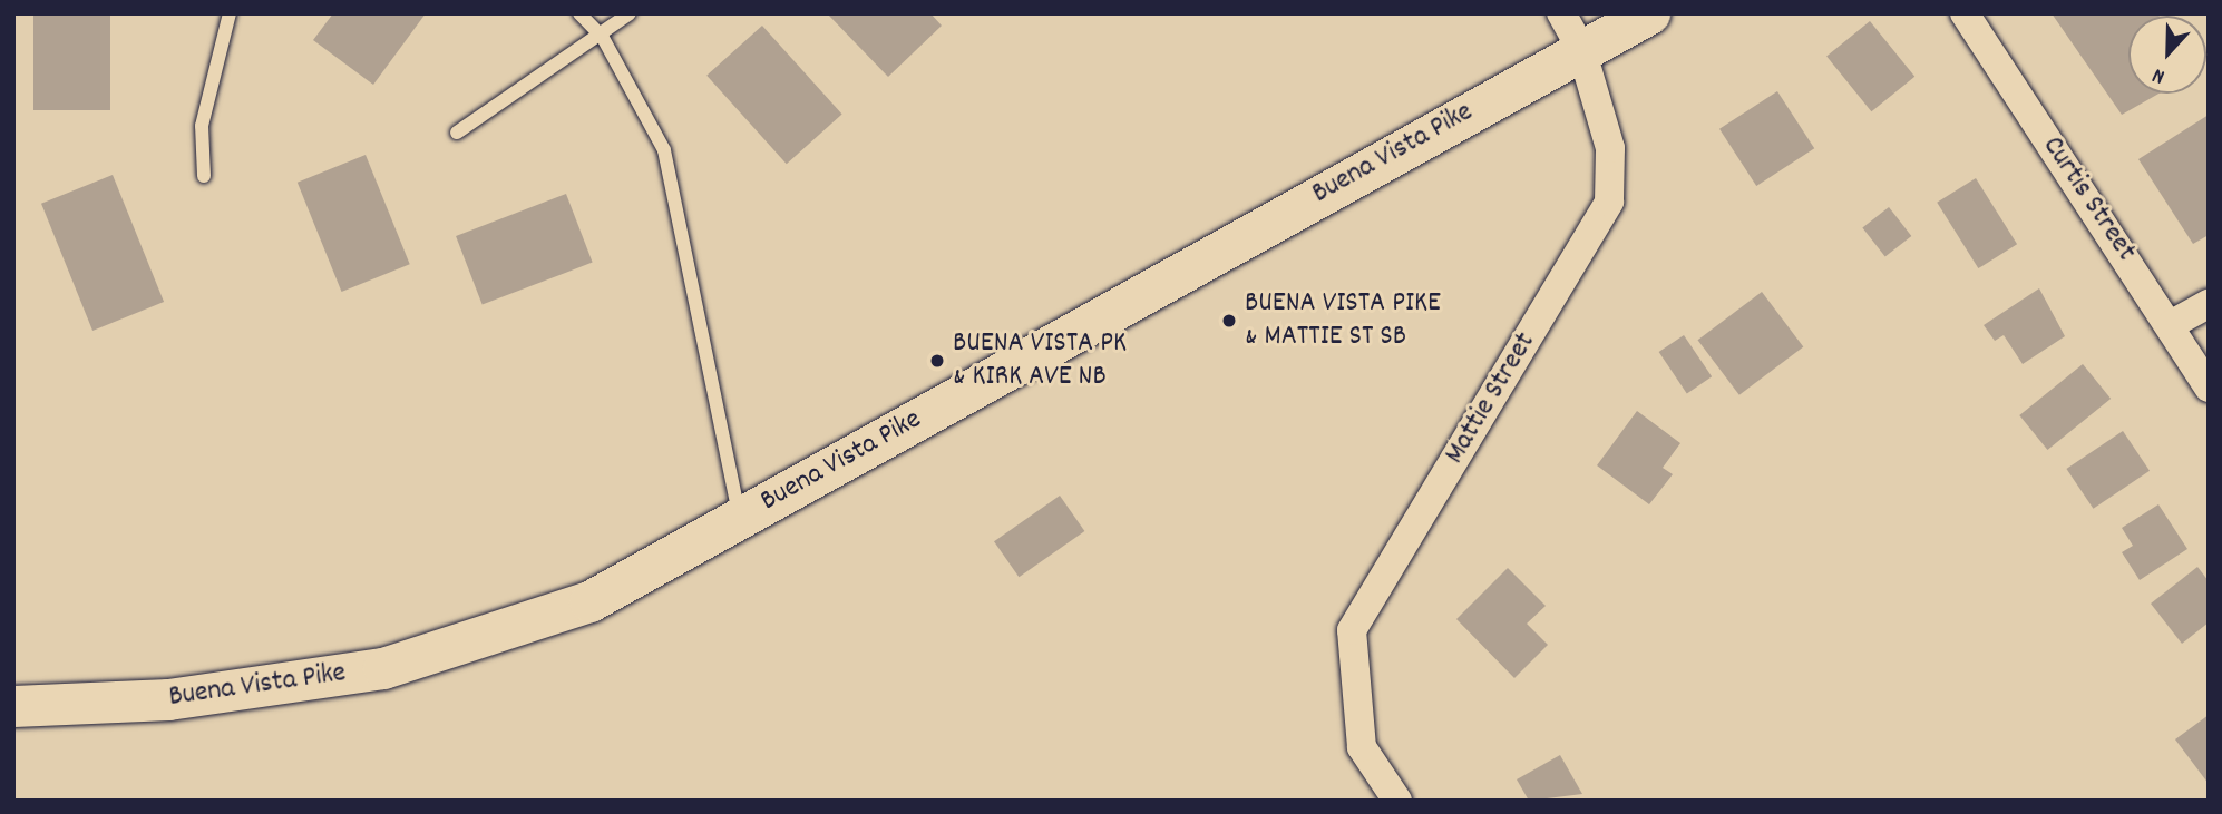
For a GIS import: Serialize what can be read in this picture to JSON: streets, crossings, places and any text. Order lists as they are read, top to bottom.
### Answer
{
  "streets": {
    "main road": ["Buena Vista Pike"],
    "street": ["Curtis Street", "Mattie Street"]
  },
  "crossings": [
    ["Buena Vista Pike", "Mattie Street"]
  ],
  "places": ["BUENA VISTA PIKE & MATTIE ST SB", "BUENA VISTA PK & KIRK AVE NB"],
  "north": "bottom"
}
